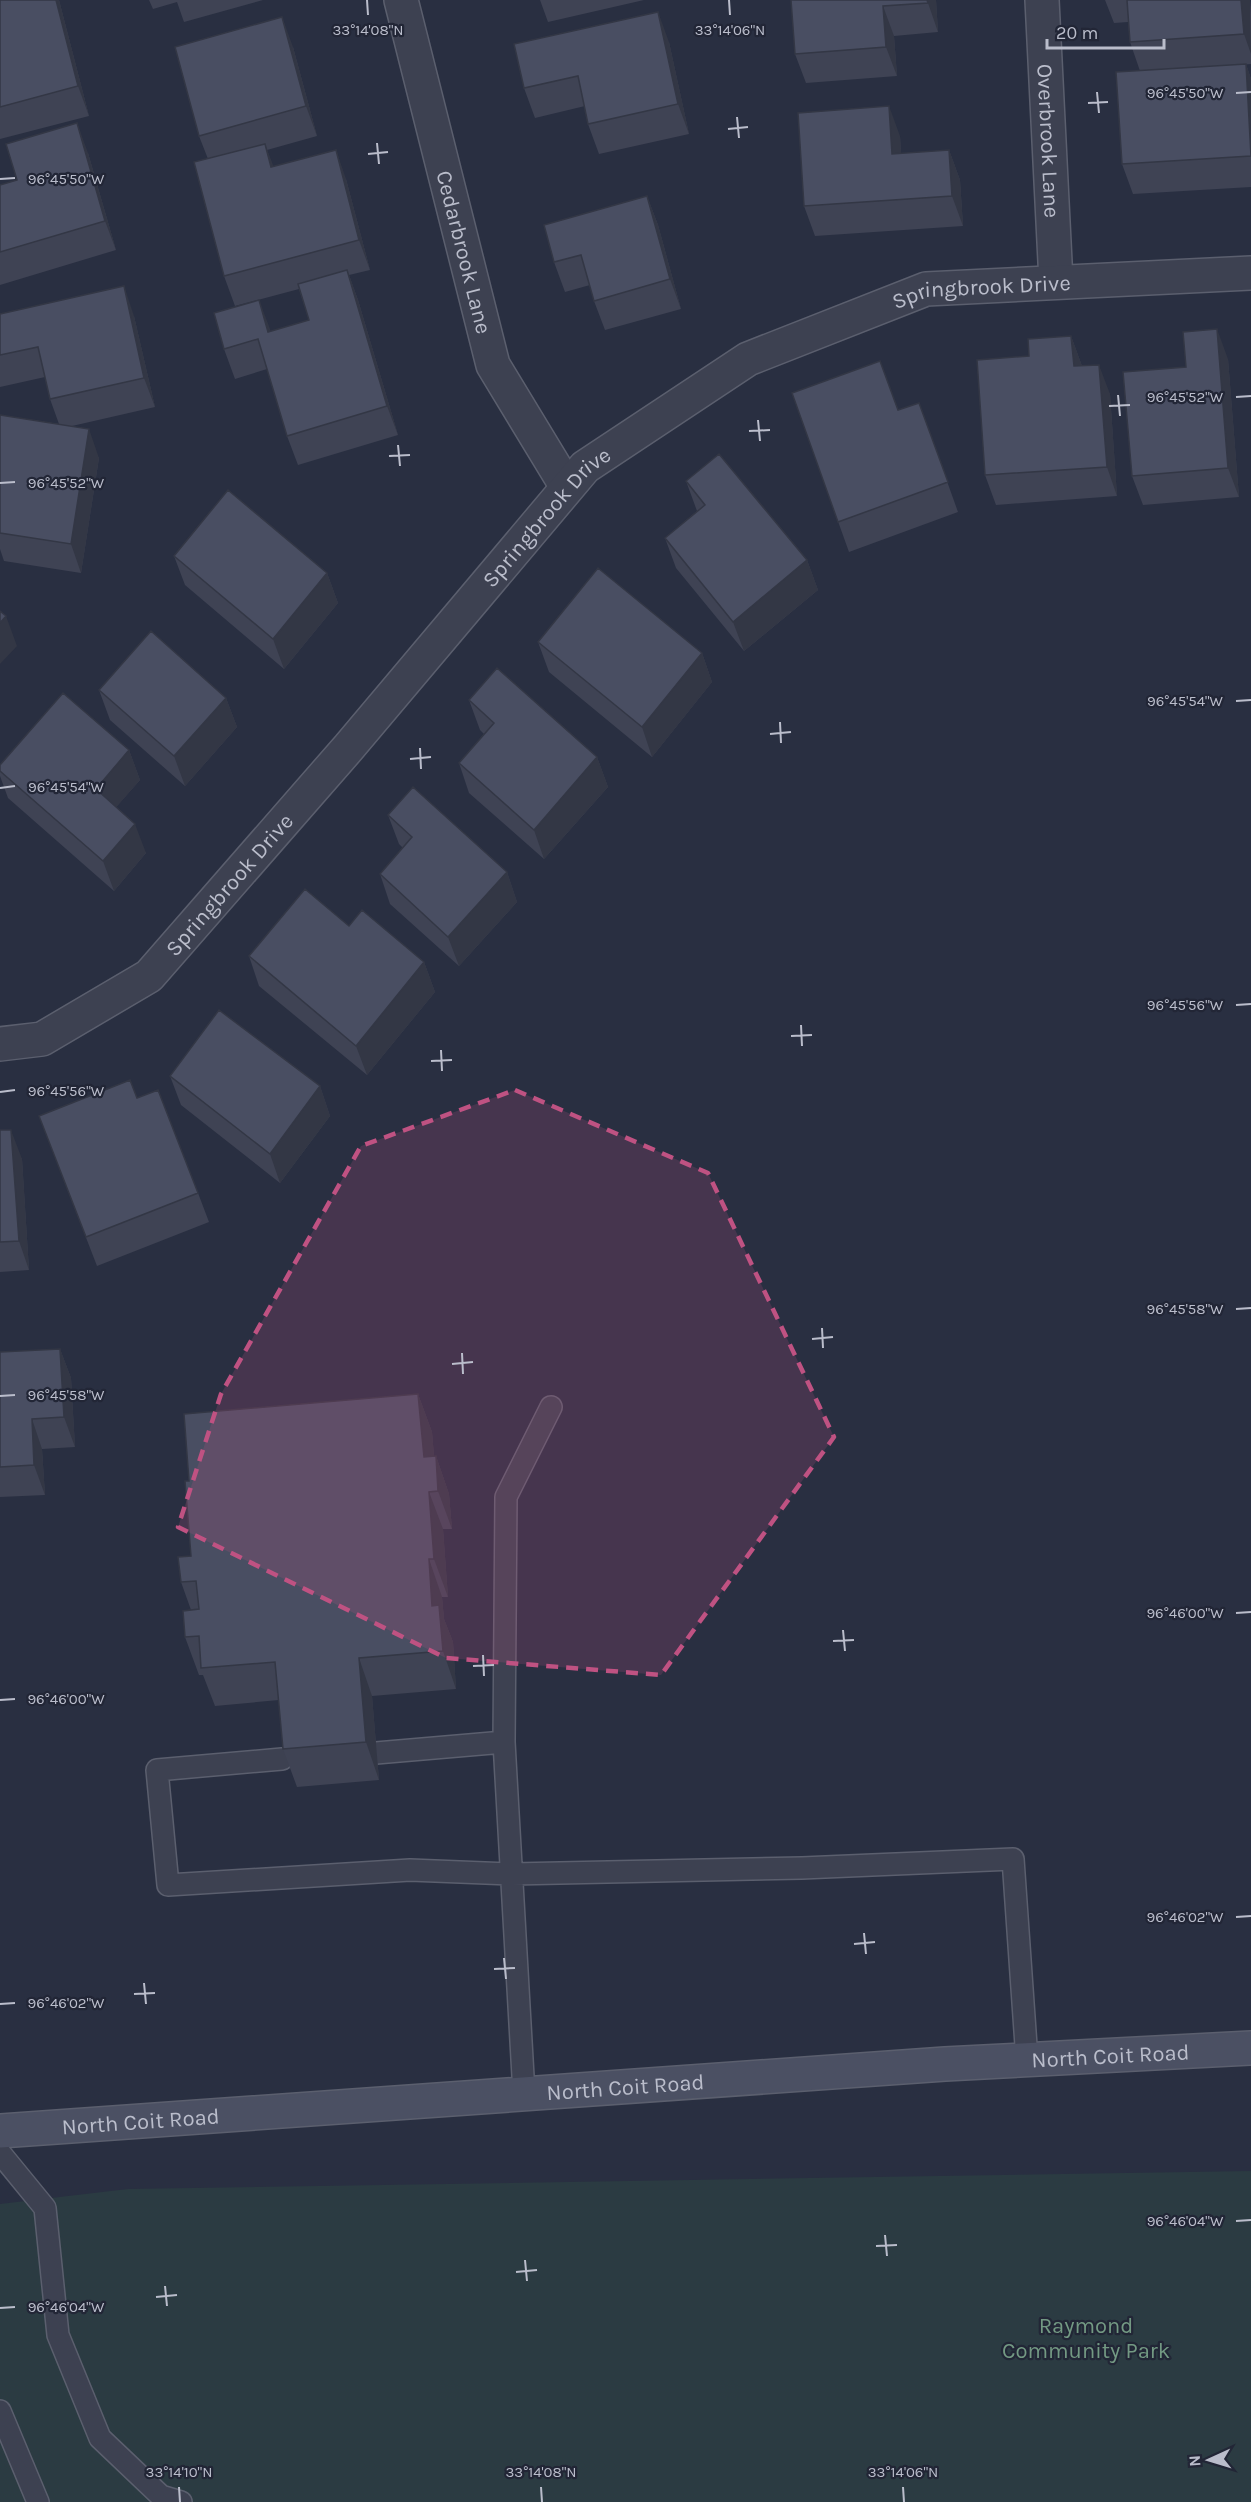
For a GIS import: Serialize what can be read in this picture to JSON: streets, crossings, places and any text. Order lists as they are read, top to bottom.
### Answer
{
  "streets": {
    "main road": ["North Coit Road"],
    "street": ["Overbrook Lane", "Cedarbrook Lane", "Springbrook Drive"]
  },
  "crossings": [
    ["Overbrook Lane", "Springbrook Drive"],
    ["Cedarbrook Lane", "Springbrook Drive"]
  ],
  "parks": ["Raymond Community Park"],
  "scale_bar": "20 m",
  "north": "left",
  "coordinates": [
    "33°14'08\"N",
    "33°14'06\"N",
    "96°45'50\"W",
    "96°45'52\"W",
    "96°45'54\"W",
    "96°45'56\"W",
    "96°45'58\"W",
    "96°46'00\"W",
    "96°46'02\"W",
    "96°46'04\"W",
    "33°14'10\"N"
  ]
}
